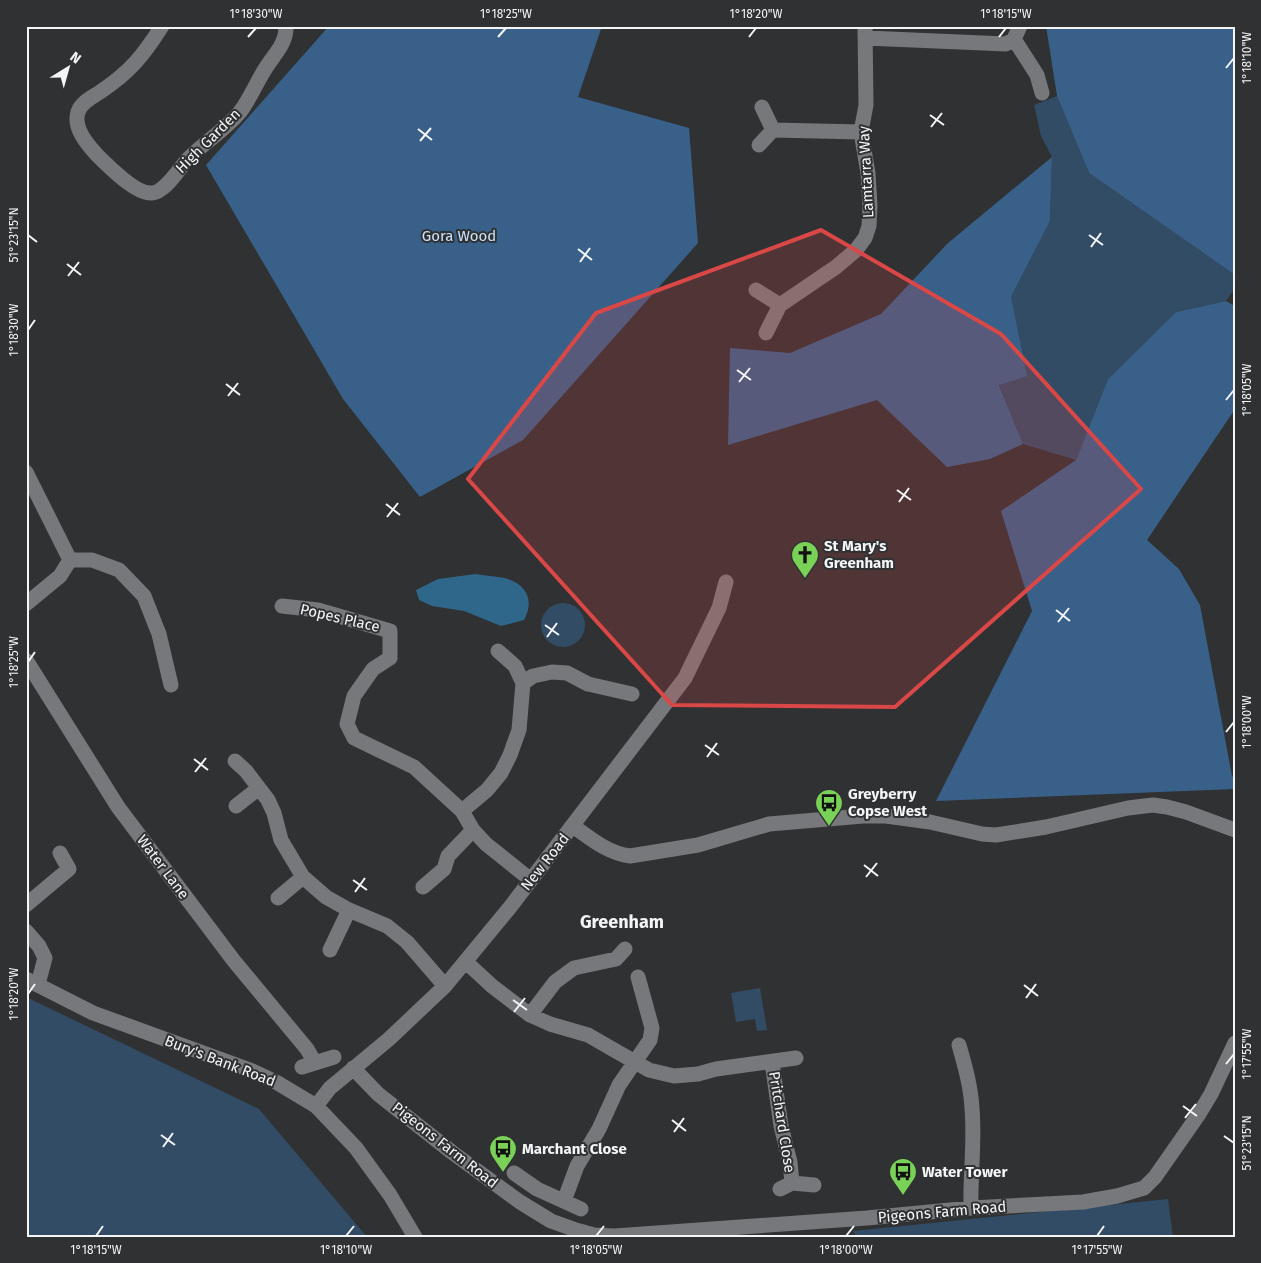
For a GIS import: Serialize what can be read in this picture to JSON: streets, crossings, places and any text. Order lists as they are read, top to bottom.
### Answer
{
  "streets": {
    "street": [
      "High Garden",
      "Lamtarra Way",
      "Popes Place",
      "New Road",
      "Water Lane",
      "Bury's Bank Road",
      "Pritchard Close",
      "Pigeons Farm Road"
    ]
  },
  "crossings": [
    ["Popes Place", "New Road"],
    ["New Road", "Bury's Bank Road"],
    ["New Road", "Pigeons Farm Road"]
  ],
  "districts": ["Greenham"],
  "parks": ["Gora Wood"],
  "places": {
    "church": ["St Mary's Greenham"],
    "bus stop": ["Greyberry Copse West", "Marchant Close", "Water Tower"]
  },
  "north": "top right",
  "coordinates": [
    "1°18'30\"W",
    "1°18'25\"W",
    "1°18'20\"W",
    "1°18'15\"W",
    "1°18'10\"W",
    "51°23'15\"N",
    "1°18'05\"W",
    "1°18'00\"W",
    "1°17'55\"W"
  ]
}
